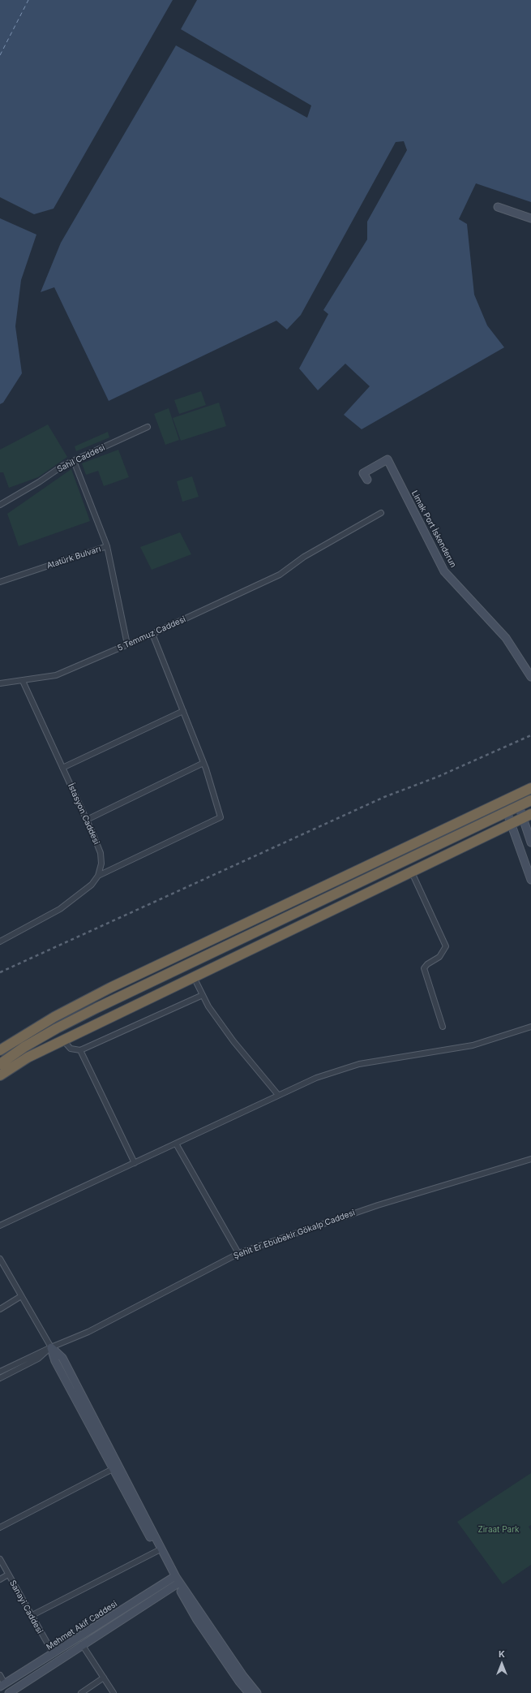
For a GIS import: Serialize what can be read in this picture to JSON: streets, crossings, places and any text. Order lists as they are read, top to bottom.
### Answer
{
  "streets": {
    "street": [
      "Sahil Caddesi",
      "Limak Port İskenderun",
      "Atatürk Bulvarı",
      "5 Temmuz Caddesi",
      "İstasyon Caddesi",
      "Şehit Er Ebubekir Gökalp Caddesi",
      "Sanayi Caddesi",
      "Mehmet Akif Caddesi"
    ]
  },
  "crossings": [
    ["Atatürk Bulvarı", "5 Temmuz Caddesi"],
    ["5 Temmuz Caddesi", "İstasyon Caddesi"],
    ["Sanayi Caddesi", "Mehmet Akif Caddesi"]
  ],
  "parks": ["Ziraat Park"],
  "north": "top"
}
